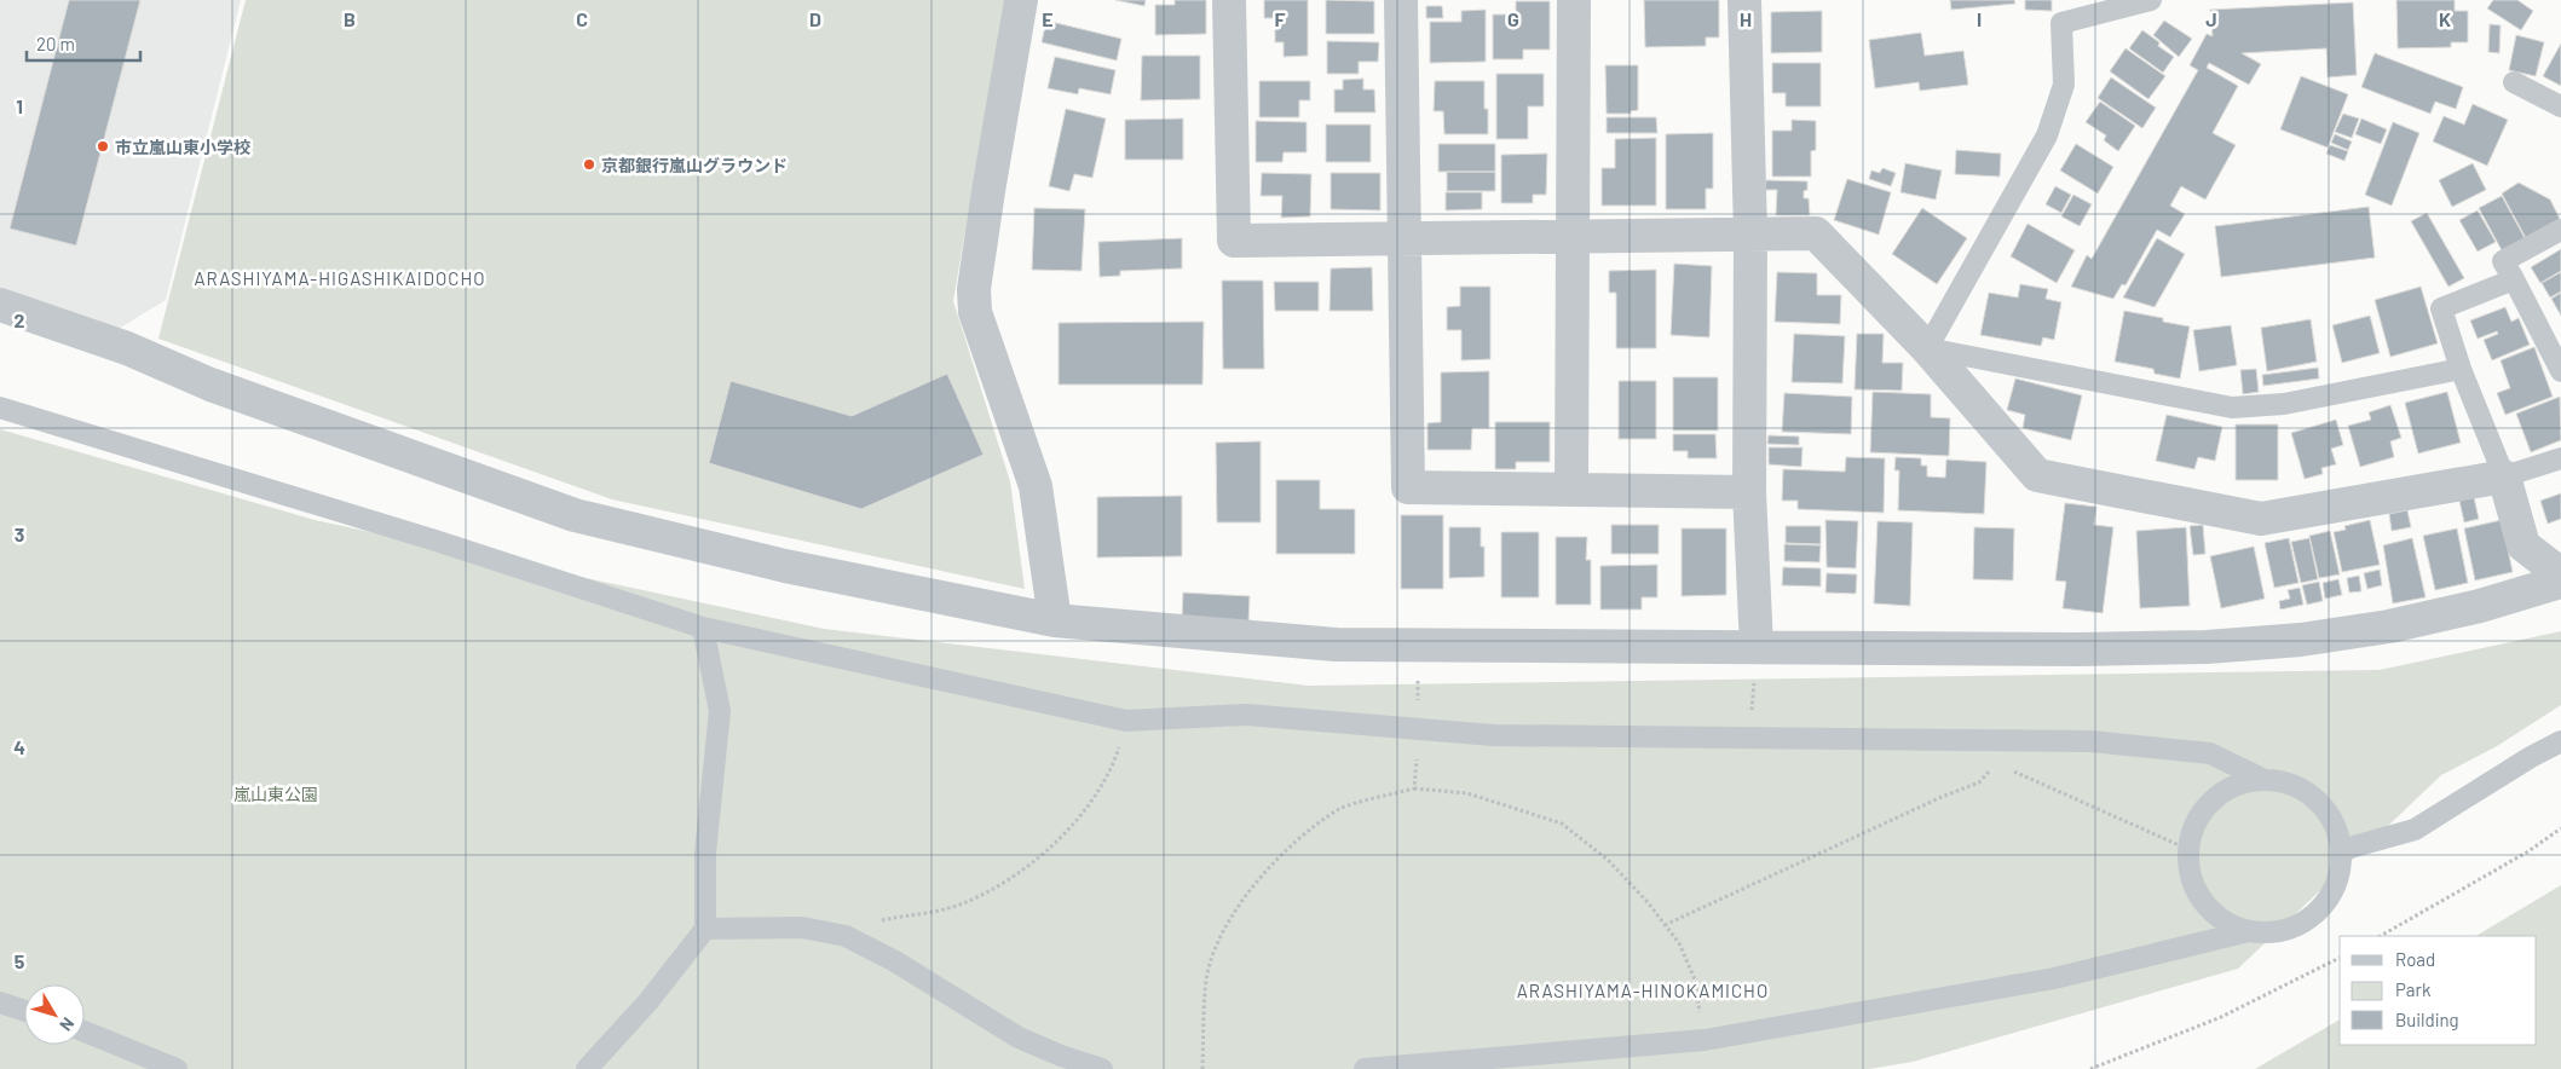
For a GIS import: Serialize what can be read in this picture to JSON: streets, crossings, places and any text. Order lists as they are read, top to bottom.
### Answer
{
  "districts": ["ARASHIYAMA-HIGASHIKAIDOCHO", "ARASHIYAMA-HINOKAMICHO"],
  "parks": ["嵐山東公園"],
  "places": ["市立嵐山東小学校", "京都銀行嵐山グラウンド"],
  "legend": ["Road", "Park", "Building"],
  "scale_bar": "20 m",
  "north": "bottom right",
  "grid": {
    "columns": [
      "B",
      "C",
      "D",
      "E",
      "F",
      "G",
      "H",
      "I",
      "J",
      "K"
    ],
    "rows": [
      "1",
      "2",
      "3",
      "4",
      "5"
    ]
  }
}
